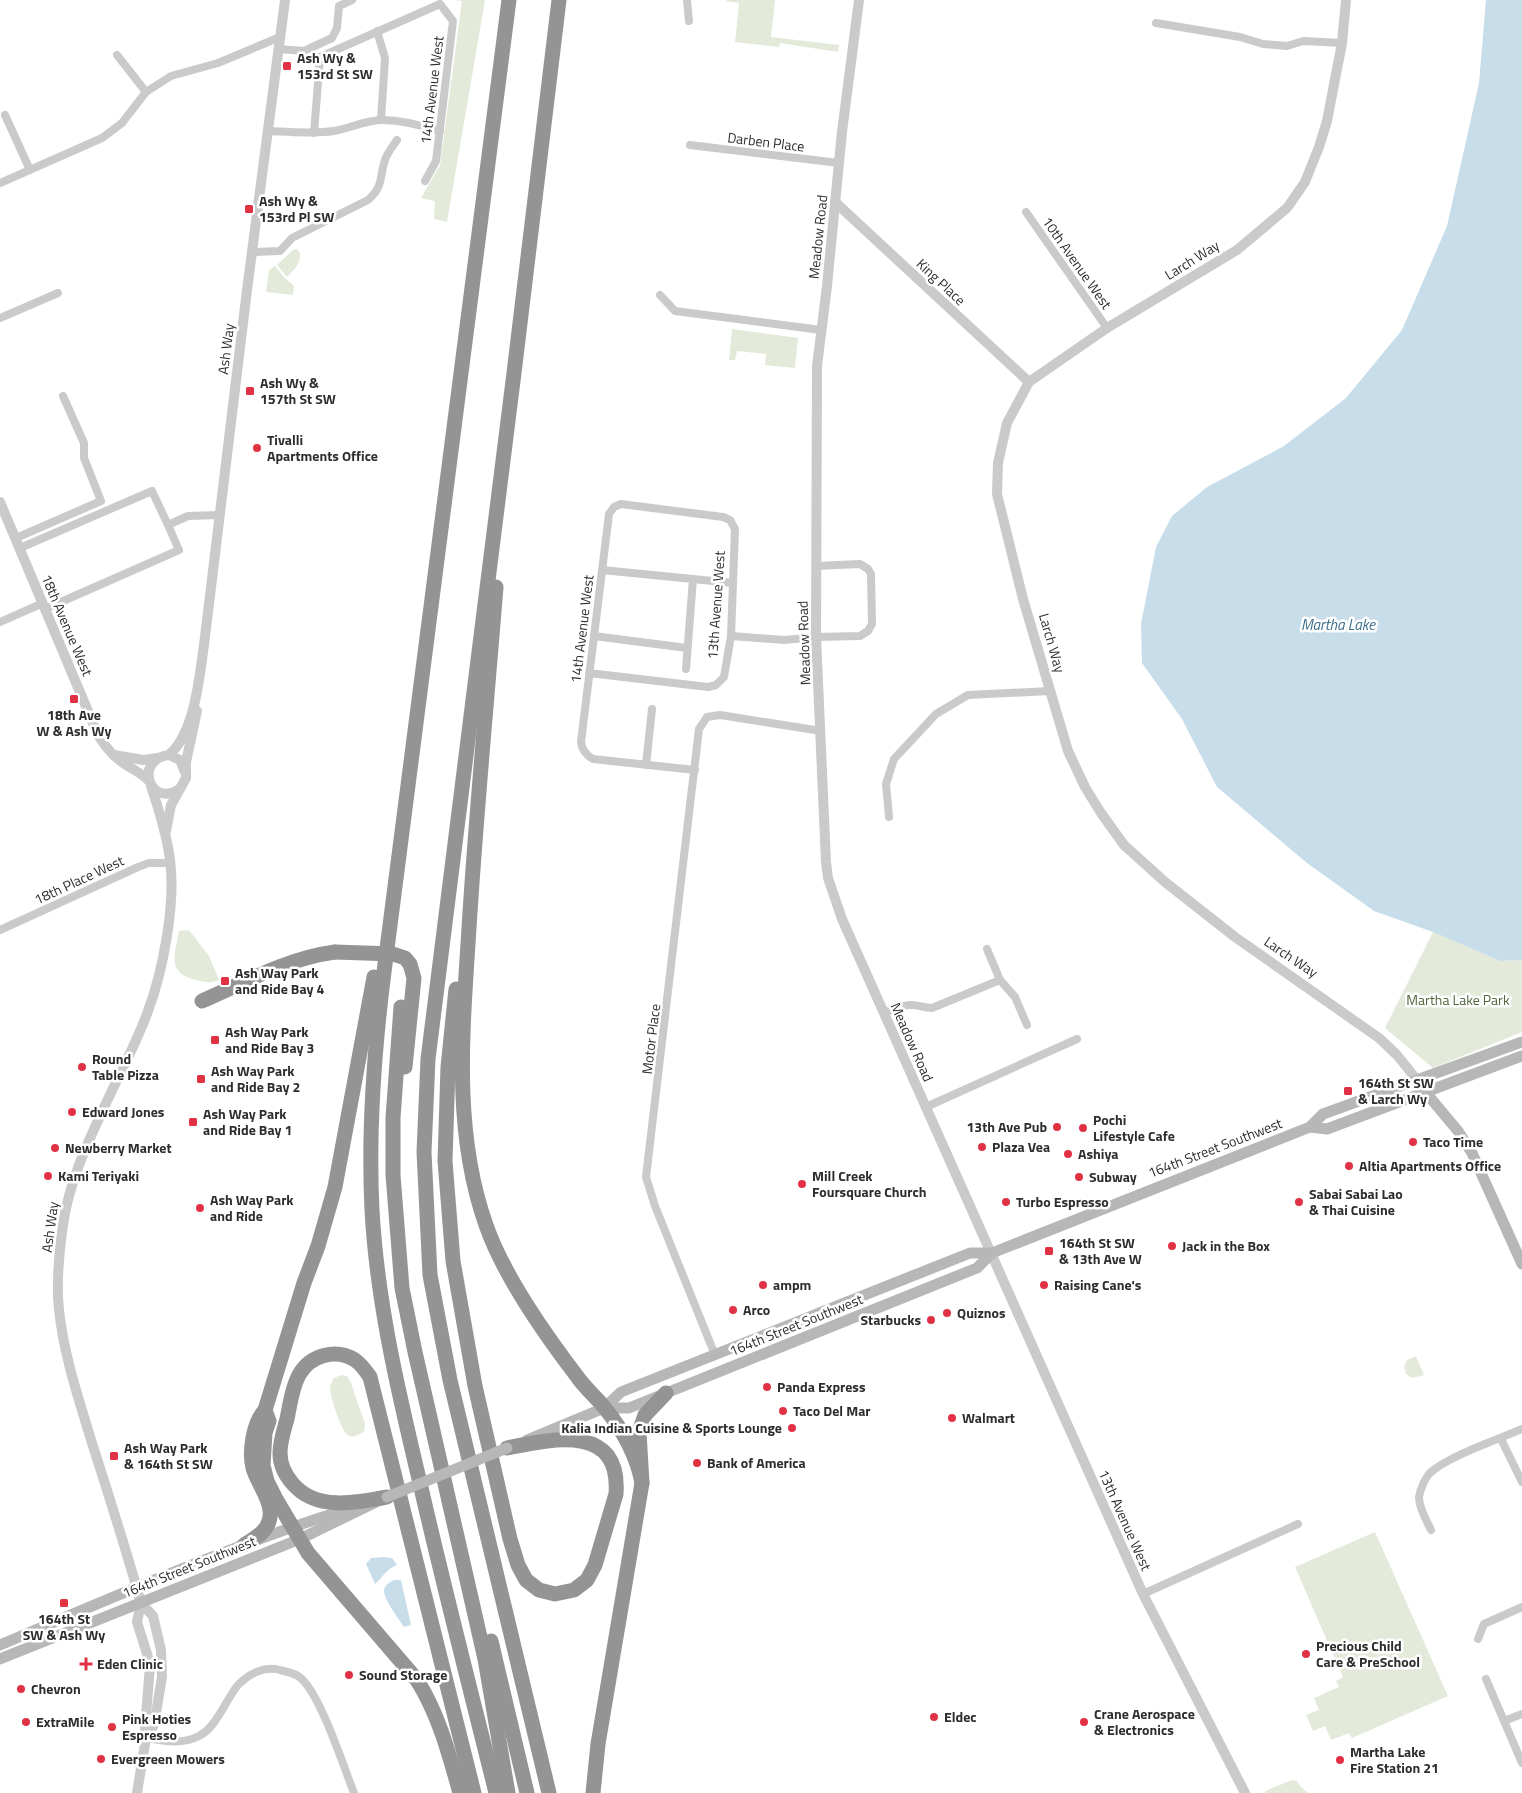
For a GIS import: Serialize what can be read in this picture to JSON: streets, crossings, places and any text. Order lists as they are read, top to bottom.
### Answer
{
  "streets": {
    "main road": ["Larch Way", "164th Street Southwest"],
    "street": [
      "14th Avenue West",
      "Darben Place",
      "Meadow Road",
      "10th Avenue West",
      "King Place",
      "Ash Way",
      "13th Avenue West",
      "18th Avenue West",
      "18th Place West",
      "Motor Place"
    ]
  },
  "crossings": [
    ["14th Avenue West", "13th Avenue West"],
    ["Darben Place", "Meadow Road"],
    ["Meadow Road", "King Place"],
    ["Meadow Road", "13th Avenue West"],
    ["Meadow Road", "Motor Place"],
    ["Meadow Road", "164th Street Southwest"],
    ["Larch Way", "10th Avenue West"],
    ["Larch Way", "King Place"],
    ["Larch Way", "164th Street Southwest"],
    ["Ash Way", "18th Avenue West"],
    ["Ash Way", "18th Place West"],
    ["Ash Way", "164th Street Southwest"],
    ["13th Avenue West", "164th Street Southwest"],
    ["Motor Place", "164th Street Southwest"]
  ],
  "water": ["Martha Lake"],
  "parks": ["Martha Lake Park"],
  "places": {
    "transit": [
      "Ash Wy & 153rd St SW",
      "Ash Wy & 153rd Pl SW",
      "Ash Wy & 157th St SW",
      "18th Ave W & Ash Wy",
      "Ash Way Park and Ride Bay 4",
      "Ash Way Park and Ride Bay 3",
      "Ash Way Park and Ride Bay 2",
      "164th St SW & Larch Wy",
      "Ash Way Park and Ride Bay 1",
      "164th St SW & 13th Ave W",
      "Ash Way Park & 164th St SW",
      "164th St SW & Ash Wy"
    ],
    "other": [
      "Tivalli Apartments Office",
      "Round Table Pizza",
      "Edward Jones",
      "13th Ave Pub",
      "Pochi Lifestyle Cafe",
      "Taco Time",
      "Plaza Vea",
      "Newberry Market",
      "Ashiya",
      "Altia Apartments Office",
      "Kami Teriyaki",
      "Subway",
      "Mill Creek Foursquare Church",
      "Turbo Espresso",
      "Sabai Sabai Lao & Thai Cuisine",
      "Ash Way Park and Ride",
      "Jack in the Box",
      "ampm",
      "Raising Cane's",
      "Arco",
      "Quiznos",
      "Starbucks",
      "Panda Express",
      "Taco Del Mar",
      "Walmart",
      "Kalia Indian Cuisine & Sports Lounge",
      "Bank of America",
      "Precious Child Care & PreSchool",
      "Sound Storage",
      "Chevron",
      "Eldec",
      "ExtraMile",
      "Crane Aerospace & Electronics",
      "Pink Hoties Espresso",
      "Evergreen Mowers",
      "Martha Lake Fire Station 21"
    ],
    "health": ["Eden Clinic"]
  }
}
